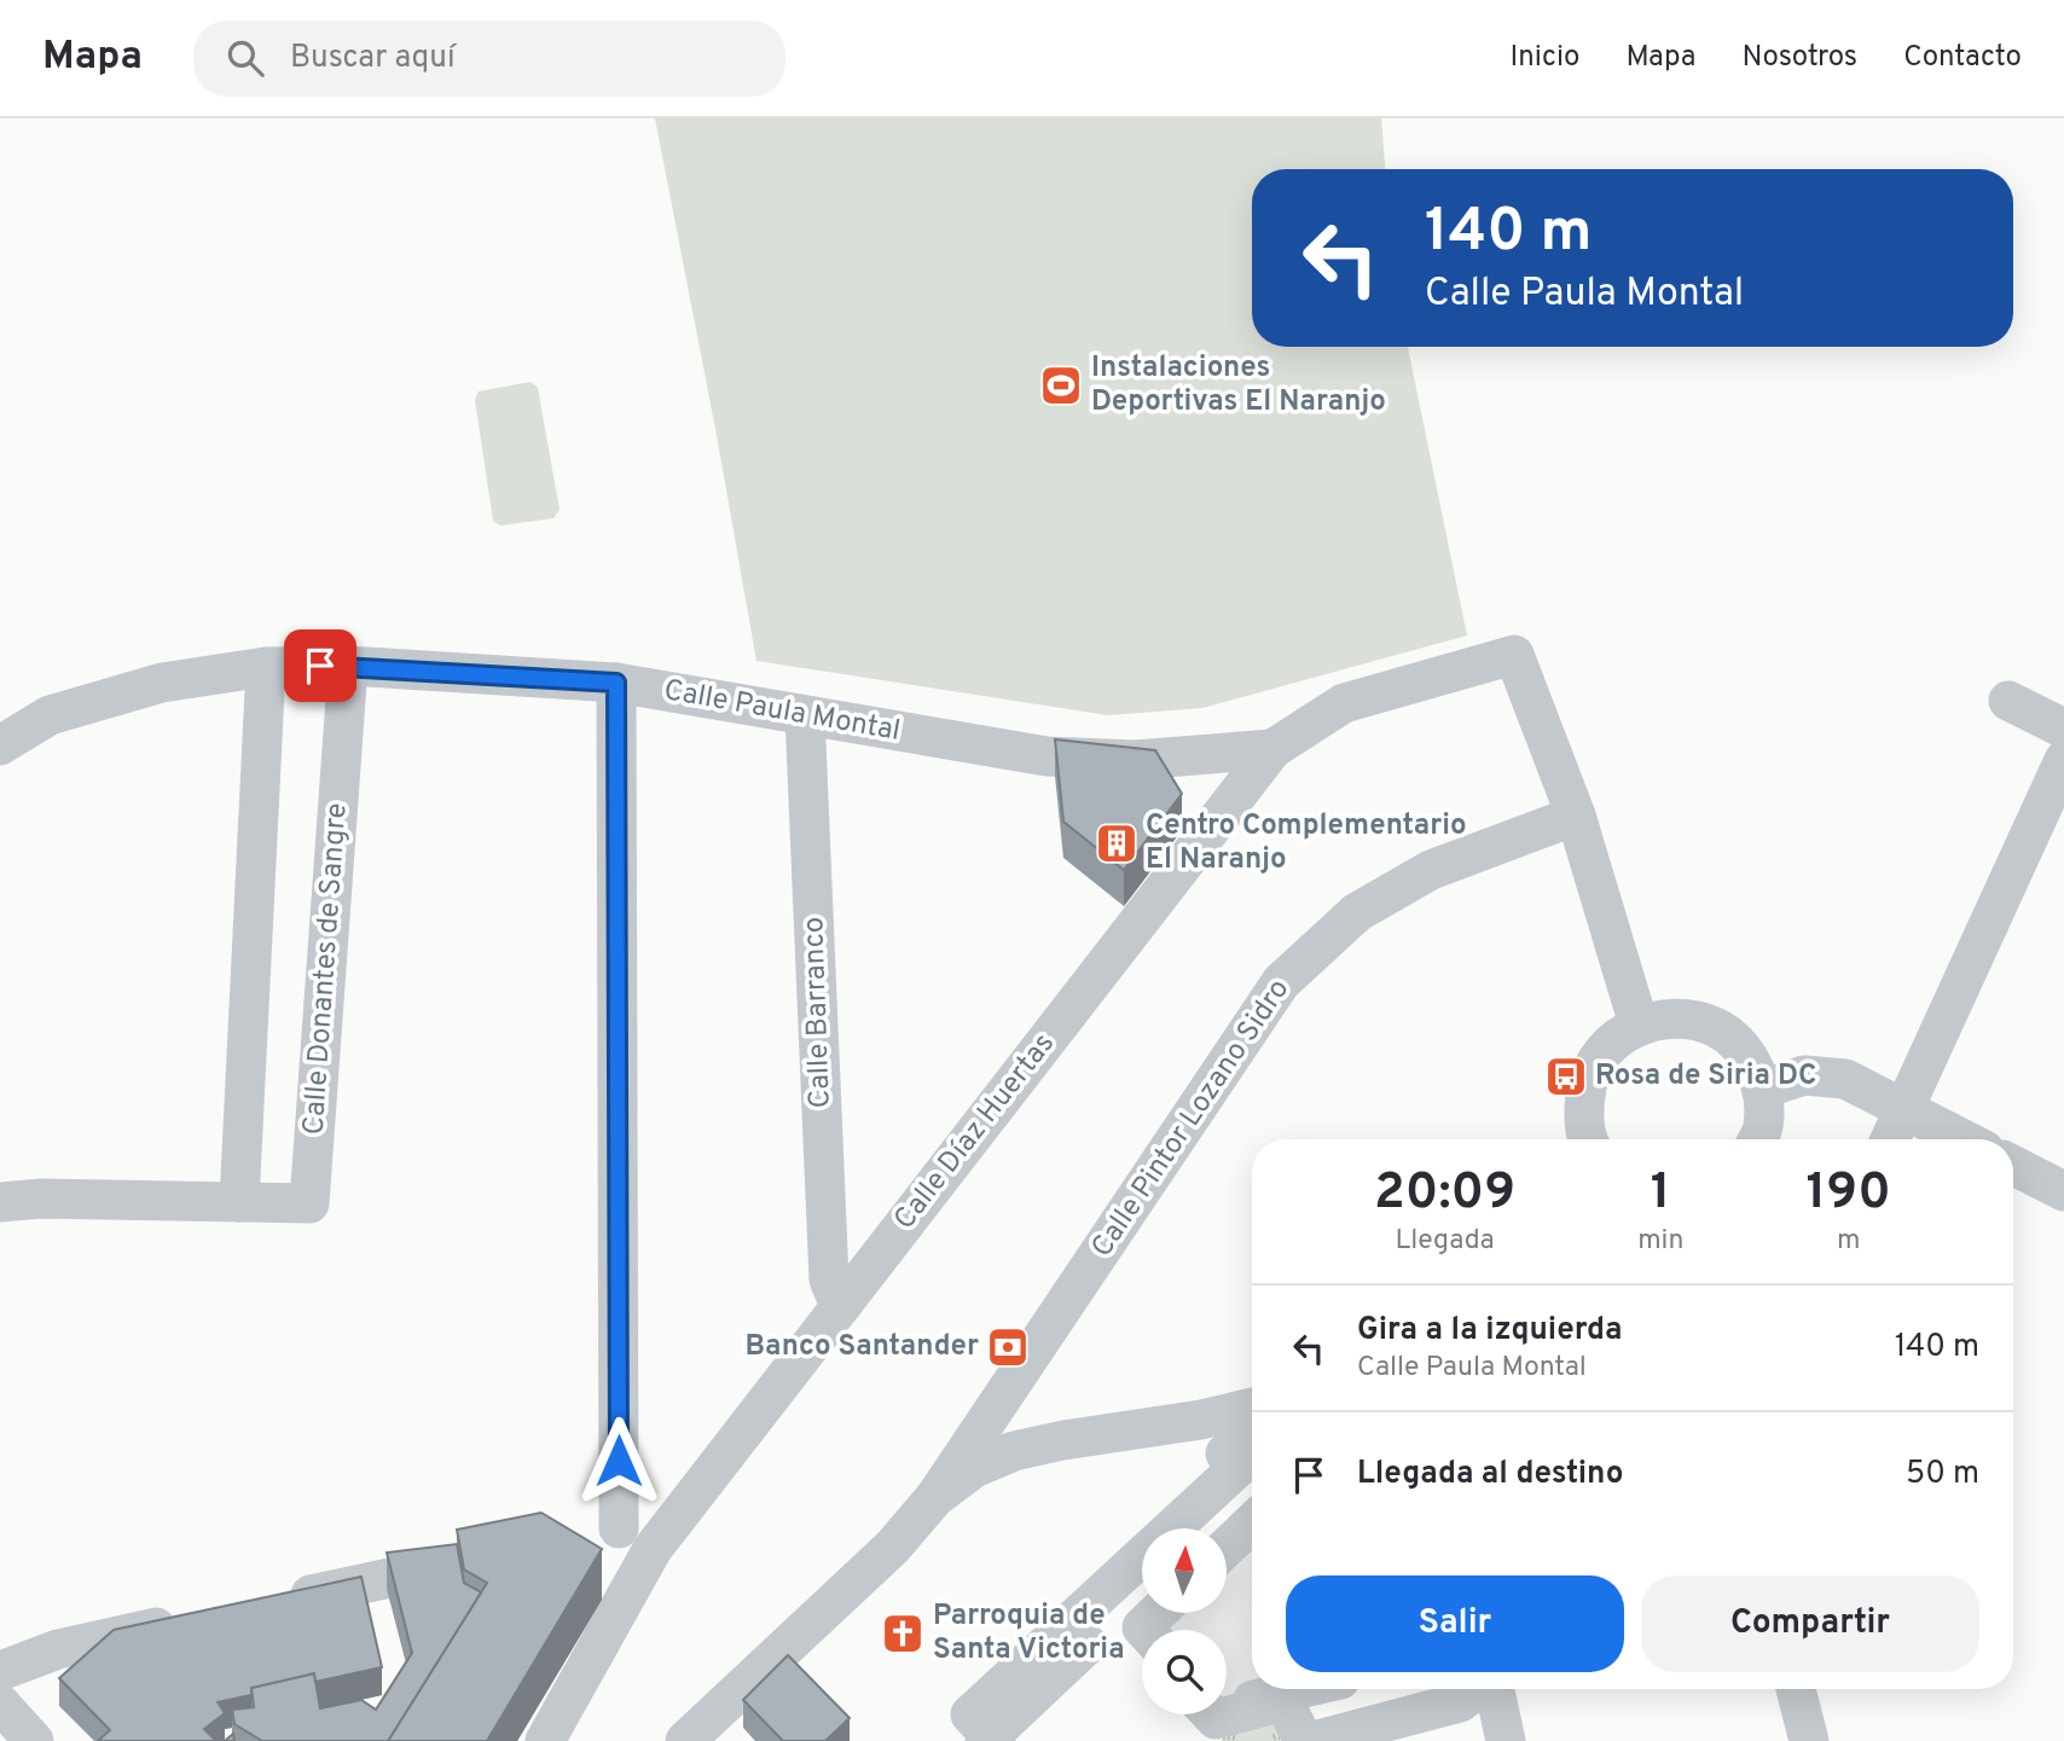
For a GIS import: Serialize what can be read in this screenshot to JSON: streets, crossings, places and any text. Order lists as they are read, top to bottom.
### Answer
{
  "streets": {
    "street": [
      "Calle Paula Montal",
      "Calle Donantes de Sangre",
      "Calle Barranco",
      "Calle Pintor Lozano Sidro",
      "Calle Díaz Huertas"
    ]
  },
  "crossings": [
    ["Calle Paula Montal", "Calle Donantes de Sangre"],
    ["Calle Paula Montal", "Calle Barranco"],
    ["Calle Paula Montal", "Calle Díaz Huertas"],
    ["Calle Barranco", "Calle Díaz Huertas"],
    ["Calle Pintor Lozano Sidro", "Calle Díaz Huertas"]
  ],
  "places": {
    "sports": ["Instalaciones Deportivas El Naranjo"],
    "building": ["Centro Complementario El Naranjo"],
    "bus stop": ["Rosa de Siria DC"],
    "bank": ["Banco Santander"],
    "church": ["Parroquia de Santa Victoria"]
  },
  "north": "top",
  "page": {
    "header": "Mapa",
    "search": "Buscar aquí",
    "nav": [
      "Inicio",
      "Mapa",
      "Nosotros",
      "Contacto"
    ],
    "turn": ["140 m", "Calle Paula Montal"],
    "eta": [
      "20:09",
      "Llegada",
      "1",
      "min",
      "190",
      "m"
    ],
    "list": [
      {
        "name": "Gira a la izquierda",
        "note": "Calle Paula Montal",
        "value": "140 m"
      },
      {
        "name": "Llegada al destino",
        "value": "50 m"
      }
    ],
    "buttons": ["Salir", "Compartir"]
  }
}
